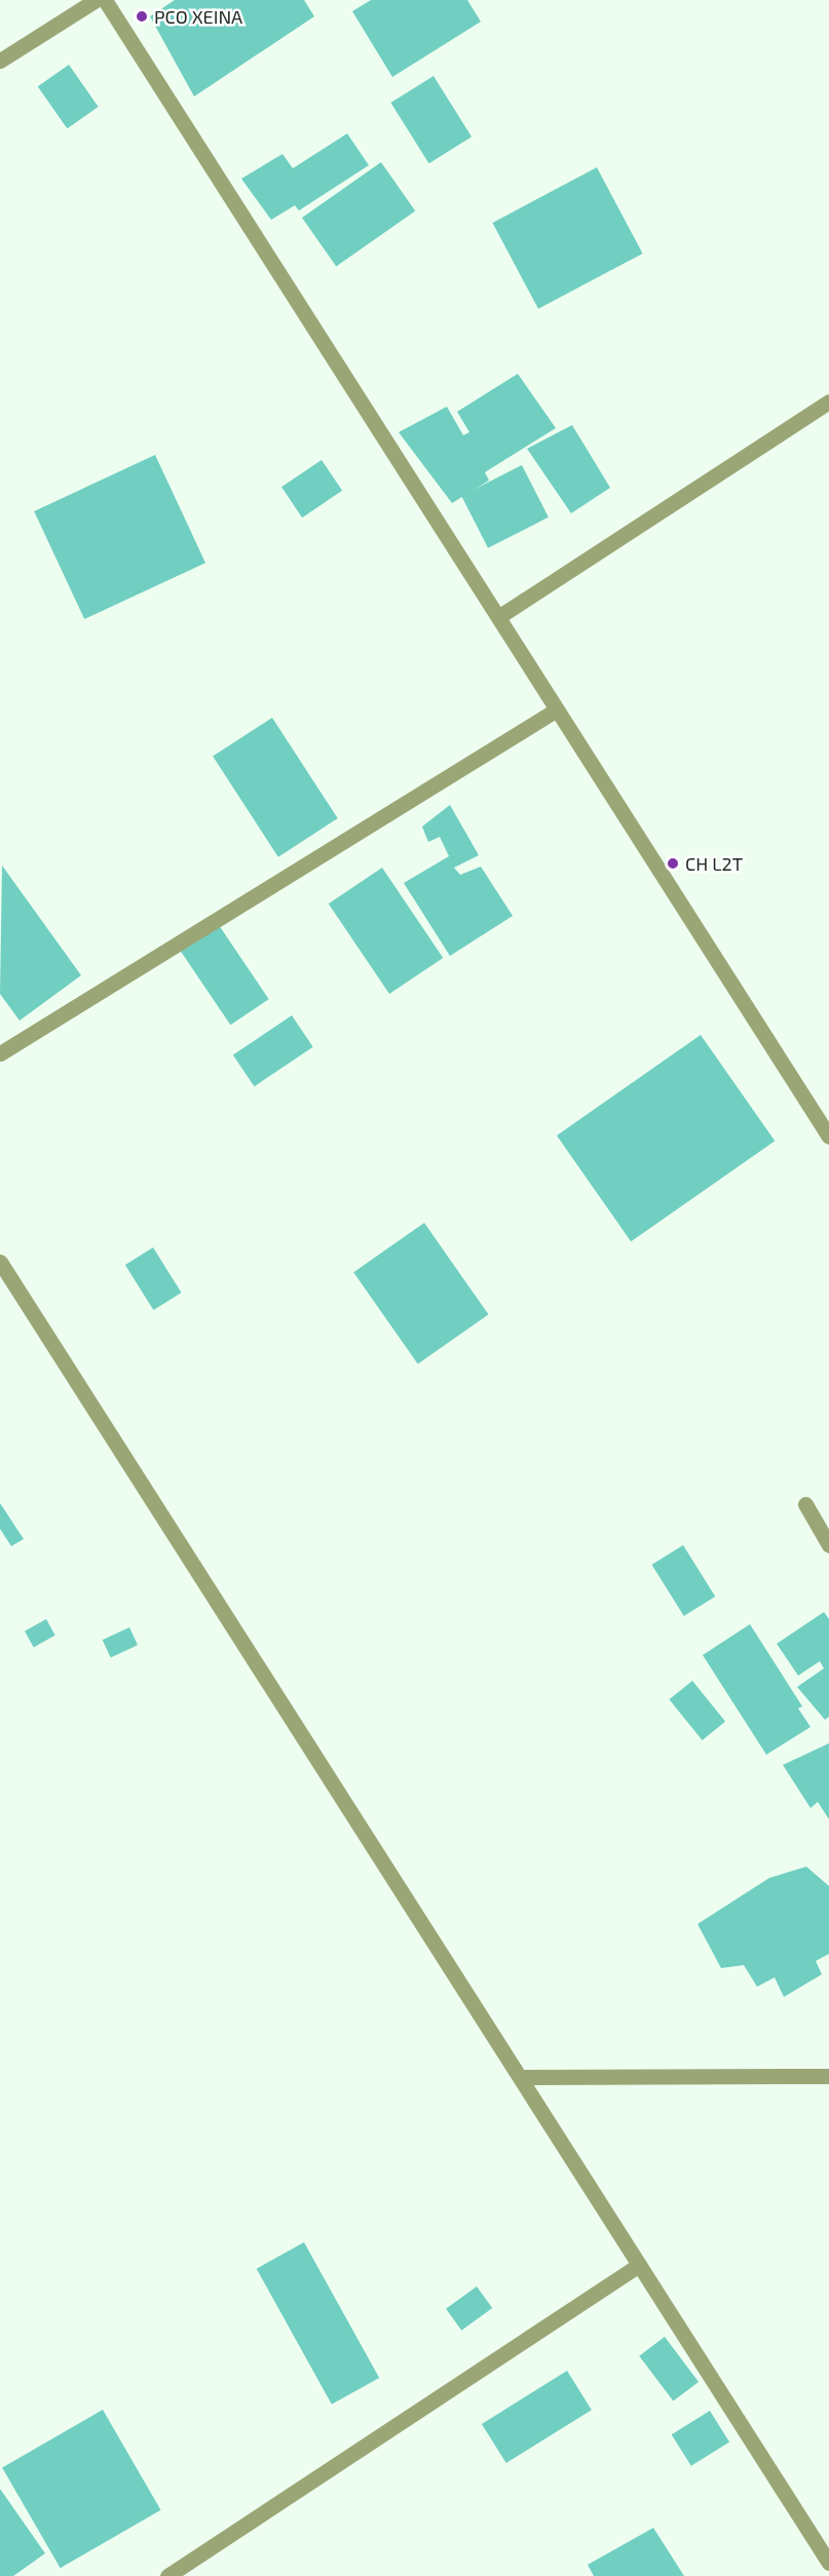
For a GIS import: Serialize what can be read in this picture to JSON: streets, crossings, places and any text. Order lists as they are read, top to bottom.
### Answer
{
  "places": ["PCO XEINA", "CH L2T"]
}
